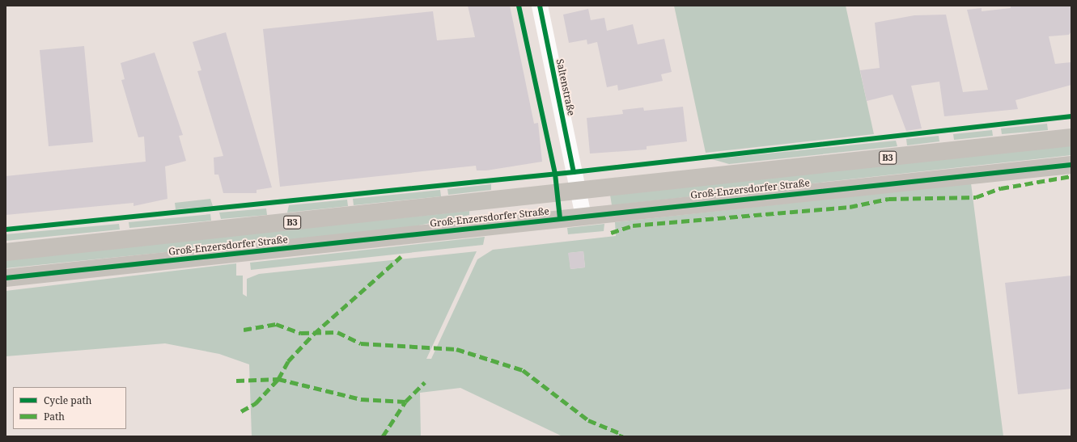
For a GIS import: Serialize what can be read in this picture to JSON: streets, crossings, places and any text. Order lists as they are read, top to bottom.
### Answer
{
  "streets": {
    "main road": ["B3", "Groß-Enzersdorfer Straße"],
    "street": ["Saltenstraße"]
  },
  "crossings": [
    ["Saltenstraße", "Groß-Enzersdorfer Straße"]
  ],
  "legend": ["Cycle path", "Path"]
}
